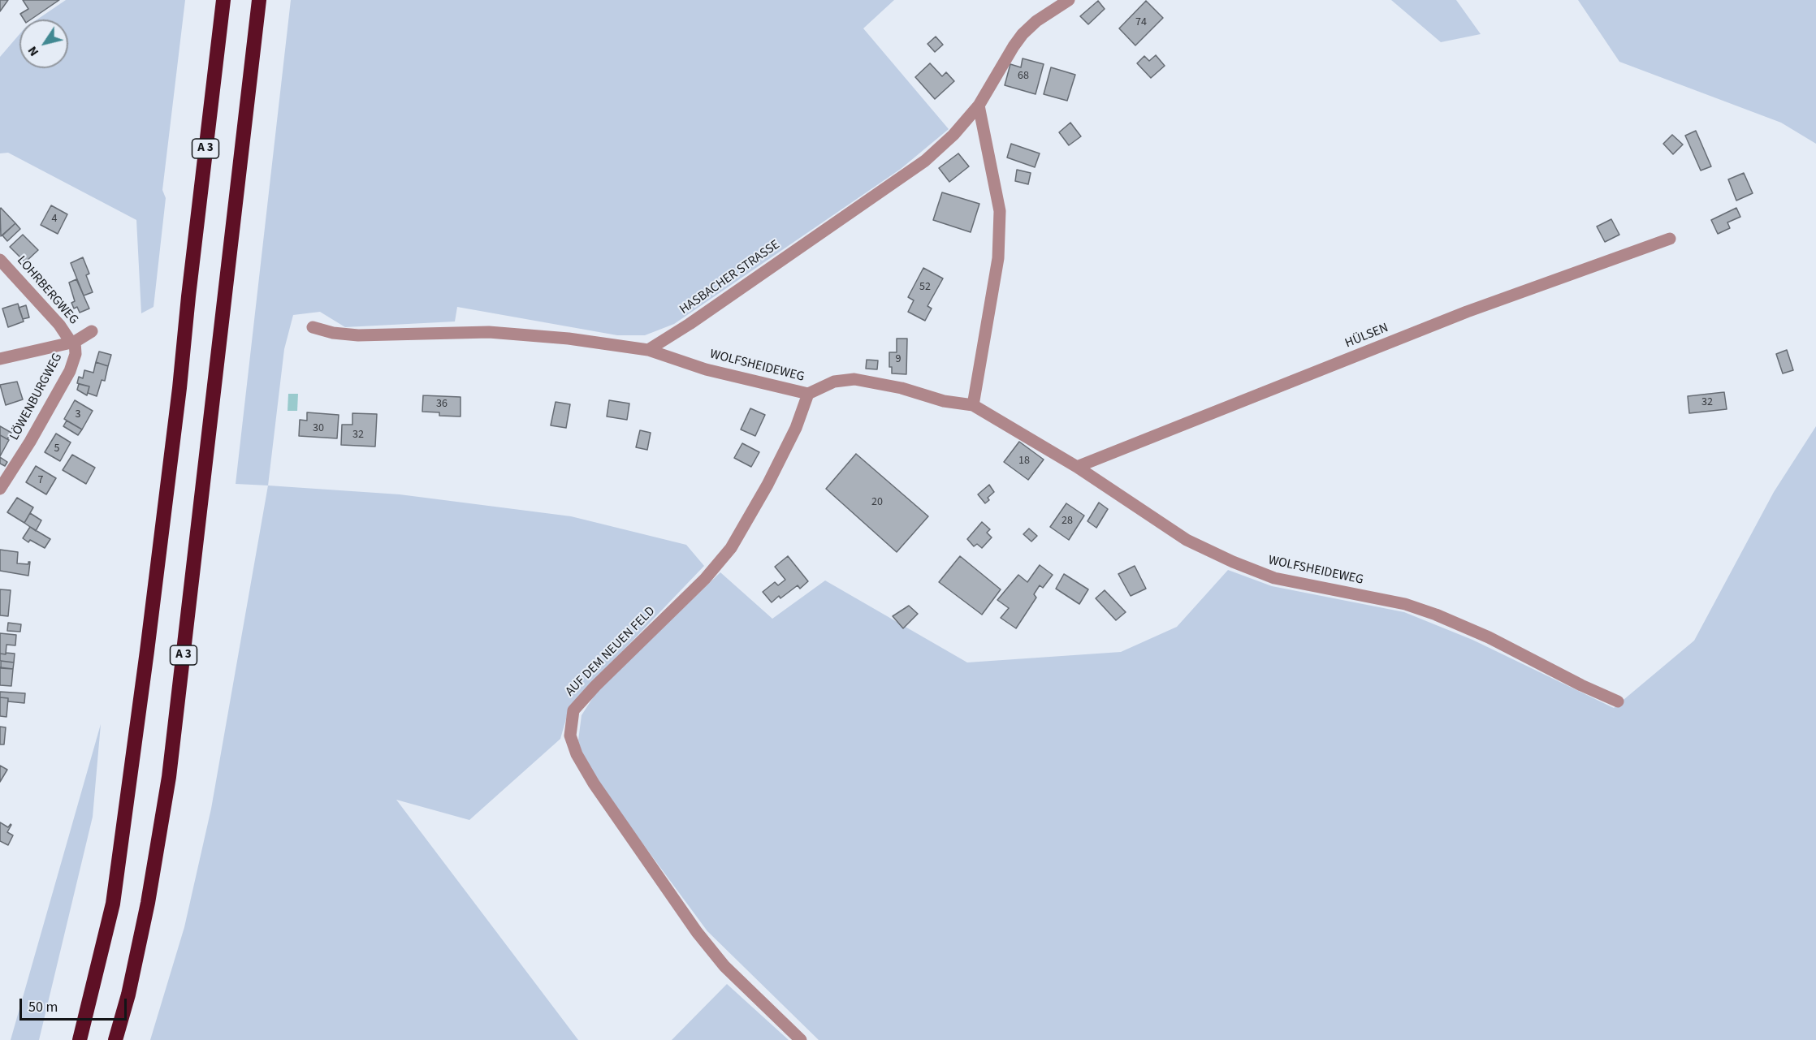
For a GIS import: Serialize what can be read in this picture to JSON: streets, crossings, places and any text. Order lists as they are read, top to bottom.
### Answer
{
  "streets": {
    "highway": ["A 3"],
    "street": [
      "HASBACHER STRASSE",
      "LOHRBERGWEG",
      "HÜLSEN",
      "WOLFSHEIDEWEG",
      "LÖWENBURGWEG",
      "AUF DEM NEUEN FELD"
    ]
  },
  "crossings": [
    ["HASBACHER STRASSE", "WOLFSHEIDEWEG"],
    ["LOHRBERGWEG", "LÖWENBURGWEG"],
    ["HÜLSEN", "WOLFSHEIDEWEG"],
    ["WOLFSHEIDEWEG", "AUF DEM NEUEN FELD"]
  ],
  "house_numbers": [
    "74",
    "68",
    "4",
    "52",
    "9",
    "32",
    "36",
    "3",
    "30",
    "32",
    "5",
    "18",
    "7",
    "20",
    "28"
  ],
  "scale_bar": "50 m",
  "north": "bottom left"
}
